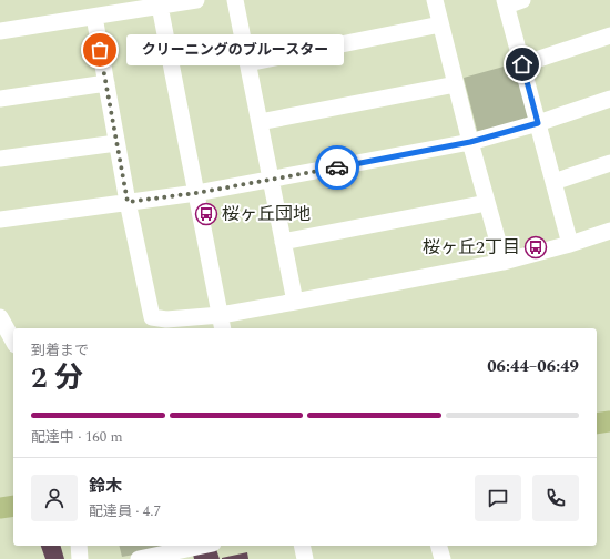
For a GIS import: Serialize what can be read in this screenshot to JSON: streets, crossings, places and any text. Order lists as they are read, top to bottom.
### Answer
{
  "places": {
    "other": ["クリーニングのブルースター"],
    "bus stop": ["桜ヶ丘団地", "桜ヶ丘2丁目"]
  },
  "page": {
    "bubble": "クリーニングのブルースター",
    "heading": ["2 分", "到着まで", "06:44–06:49"],
    "panel": ["鈴木", "配達員 · 4.7"],
    "bar": "配達中 · 160 m"
  }
}
